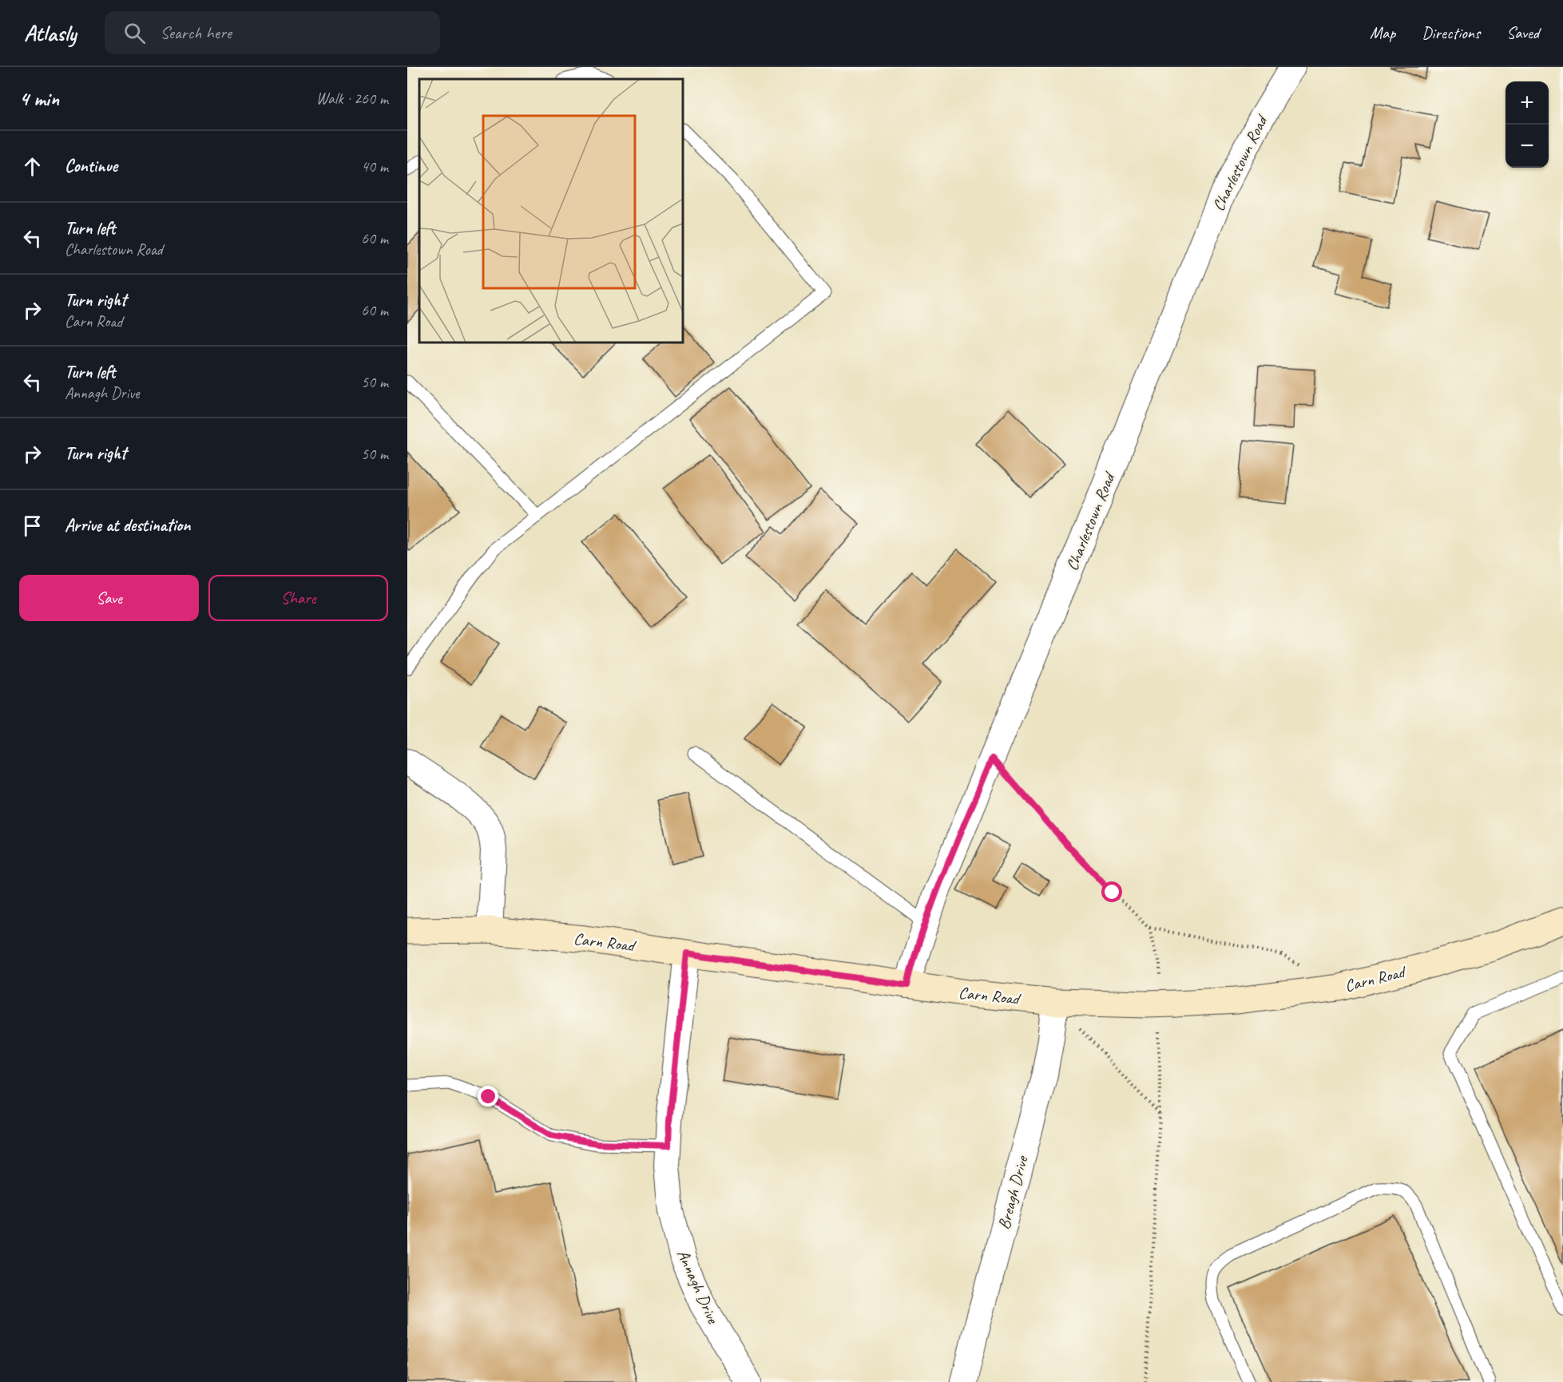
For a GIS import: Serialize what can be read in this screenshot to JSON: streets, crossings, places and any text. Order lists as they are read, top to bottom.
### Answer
{
  "streets": {
    "main road": ["Carn Road"],
    "street": ["Charlestown Road", "Breagh Drive", "Annagh Drive"]
  },
  "crossings": [
    ["Charlestown Road", "Carn Road"],
    ["Carn Road", "Breagh Drive"],
    ["Carn Road", "Annagh Drive"]
  ],
  "page": {
    "header": "Atlasly",
    "search": "Search here",
    "nav": ["Map", "Directions", "Saved"],
    "heading": ["4 min", "Walk · 260 m"],
    "map_buttons": ["+", "−"],
    "list": [
      ["Continue", "40 m"],
      ["Turn left", "Charlestown Road", "60 m"],
      ["Turn right", "Carn Road", "60 m"],
      ["Turn left", "Annagh Drive", "50 m"],
      ["Turn right", "50 m"],
      "Arrive at destination"
    ],
    "buttons": ["Save", "Share"]
  }
}
